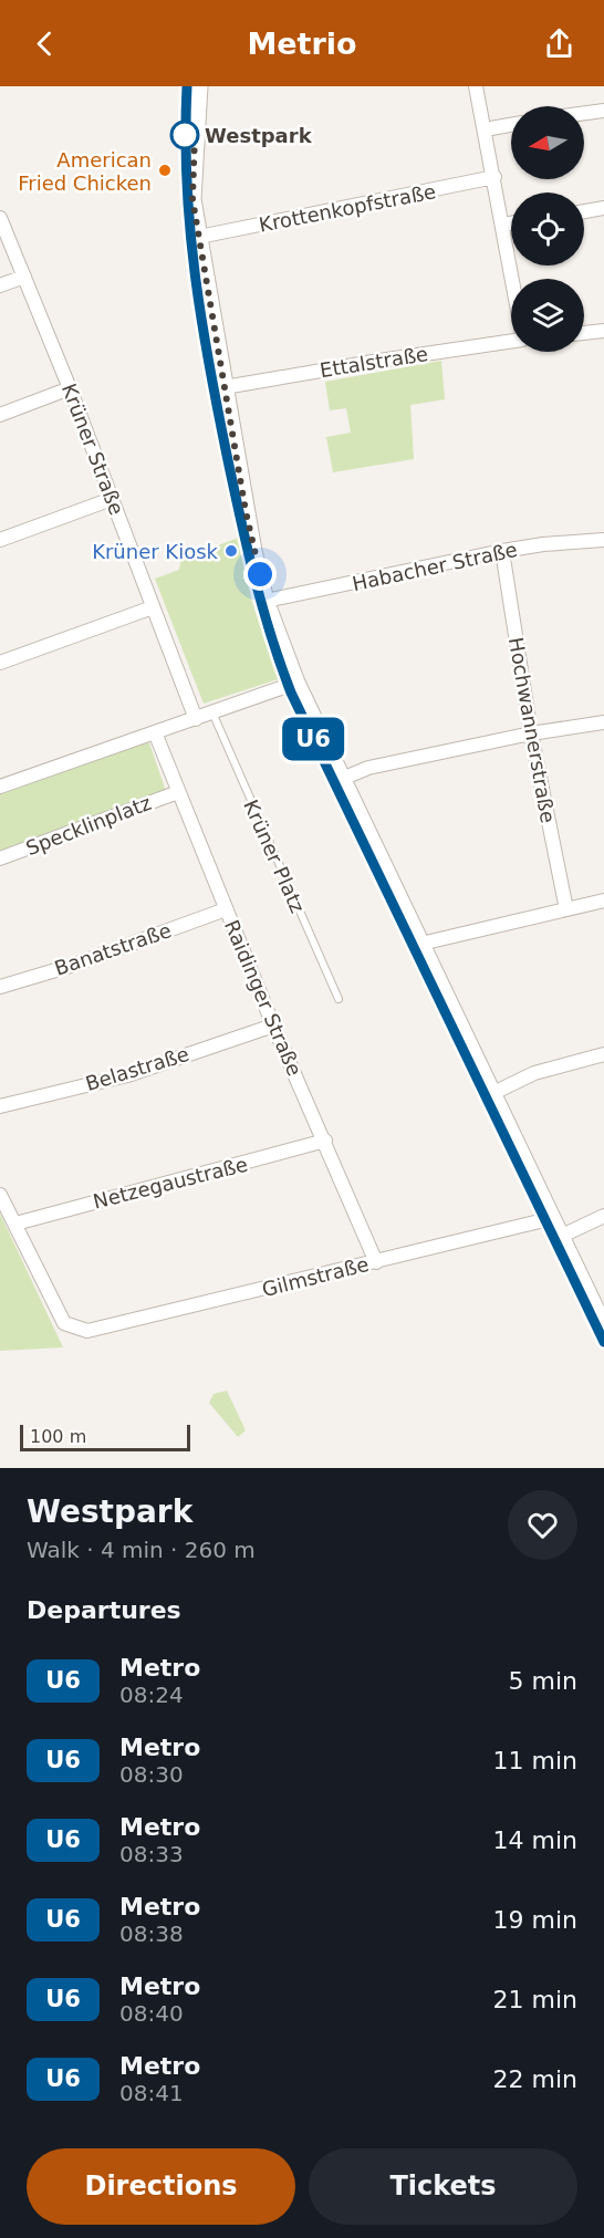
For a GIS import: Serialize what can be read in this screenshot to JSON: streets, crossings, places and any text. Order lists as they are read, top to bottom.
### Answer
{
  "streets": {
    "street": [
      "Krottenkopfstraße",
      "Ettalstraße",
      "Krüner Straße",
      "Habacher Straße",
      "Hochwannerstraße",
      "Specklinplatz",
      "Banatstraße",
      "Raidinger Straße",
      "Belastraße",
      "Netzegaustraße",
      "Gilmstraße"
    ],
    "lane": ["Krüner Platz"]
  },
  "crossings": [
    ["Habacher Straße", "Hochwannerstraße"],
    ["Specklinplatz", "Raidinger Straße"],
    ["Banatstraße", "Raidinger Straße"],
    ["Raidinger Straße", "Belastraße"],
    ["Raidinger Straße", "Netzegaustraße"],
    ["Raidinger Straße", "Gilmstraße"],
    ["Netzegaustraße", "Gilmstraße"]
  ],
  "places": ["Westpark", "American Fried Chicken", "Krüner Kiosk"],
  "lines": ["metro line U6"],
  "scale_bar": "100 m",
  "north": "left",
  "page": {
    "header": "Metrio",
    "on_map": "U6",
    "scale": "100 m",
    "heading": [
      ["Westpark", "Walk · 4 min · 260 m"],
      "Departures"
    ],
    "list": [
      {
        "mark": "U6",
        "name": "Metro",
        "note": "08:24",
        "value": "5 min"
      },
      {
        "mark": "U6",
        "name": "Metro",
        "note": "08:30",
        "value": "11 min"
      },
      {
        "mark": "U6",
        "name": "Metro",
        "note": "08:33",
        "value": "14 min"
      },
      {
        "mark": "U6",
        "name": "Metro",
        "note": "08:38",
        "value": "19 min"
      },
      {
        "mark": "U6",
        "name": "Metro",
        "note": "08:40",
        "value": "21 min"
      },
      {
        "mark": "U6",
        "name": "Metro",
        "note": "08:41",
        "value": "22 min"
      }
    ],
    "buttons": ["Directions", "Tickets"]
  }
}
